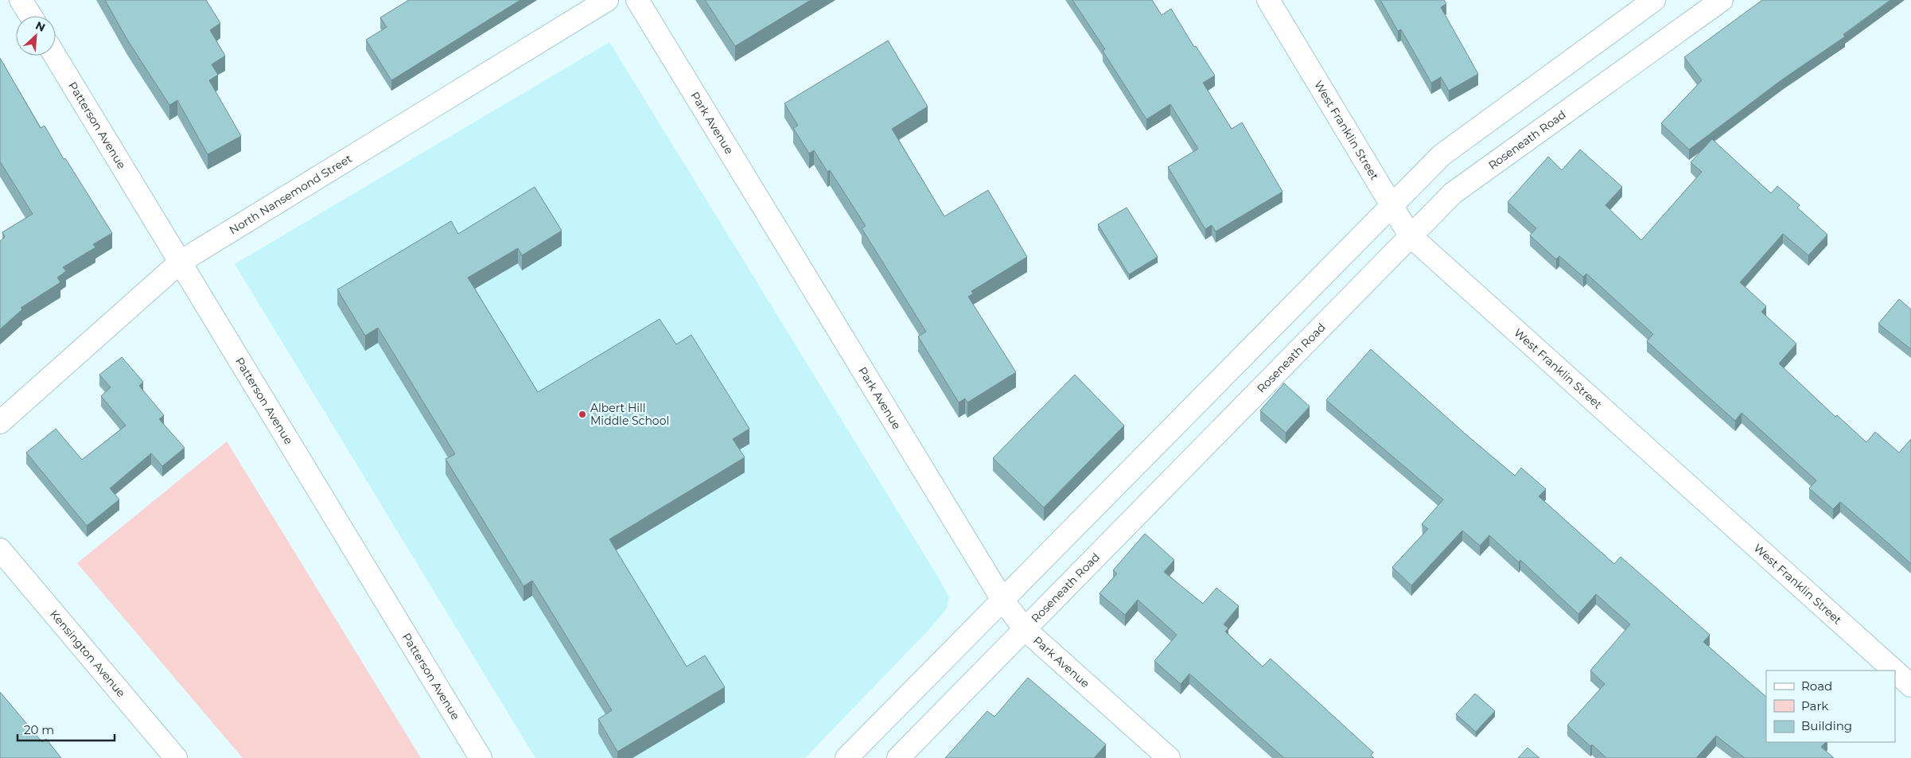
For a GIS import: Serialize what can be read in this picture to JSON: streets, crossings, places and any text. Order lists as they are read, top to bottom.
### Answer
{
  "streets": {
    "street": [
      "Park Avenue",
      "Patterson Avenue",
      "West Franklin Street",
      "Roseneath Road",
      "North Nansemond Street",
      "Kensington Avenue"
    ]
  },
  "crossings": [
    ["Park Avenue", "Roseneath Road"],
    ["Patterson Avenue", "North Nansemond Street"],
    ["West Franklin Street", "Roseneath Road"]
  ],
  "places": ["Albert Hill Middle School"],
  "legend": ["Road", "Park", "Building"],
  "scale_bar": "20 m",
  "north": "top right"
}
